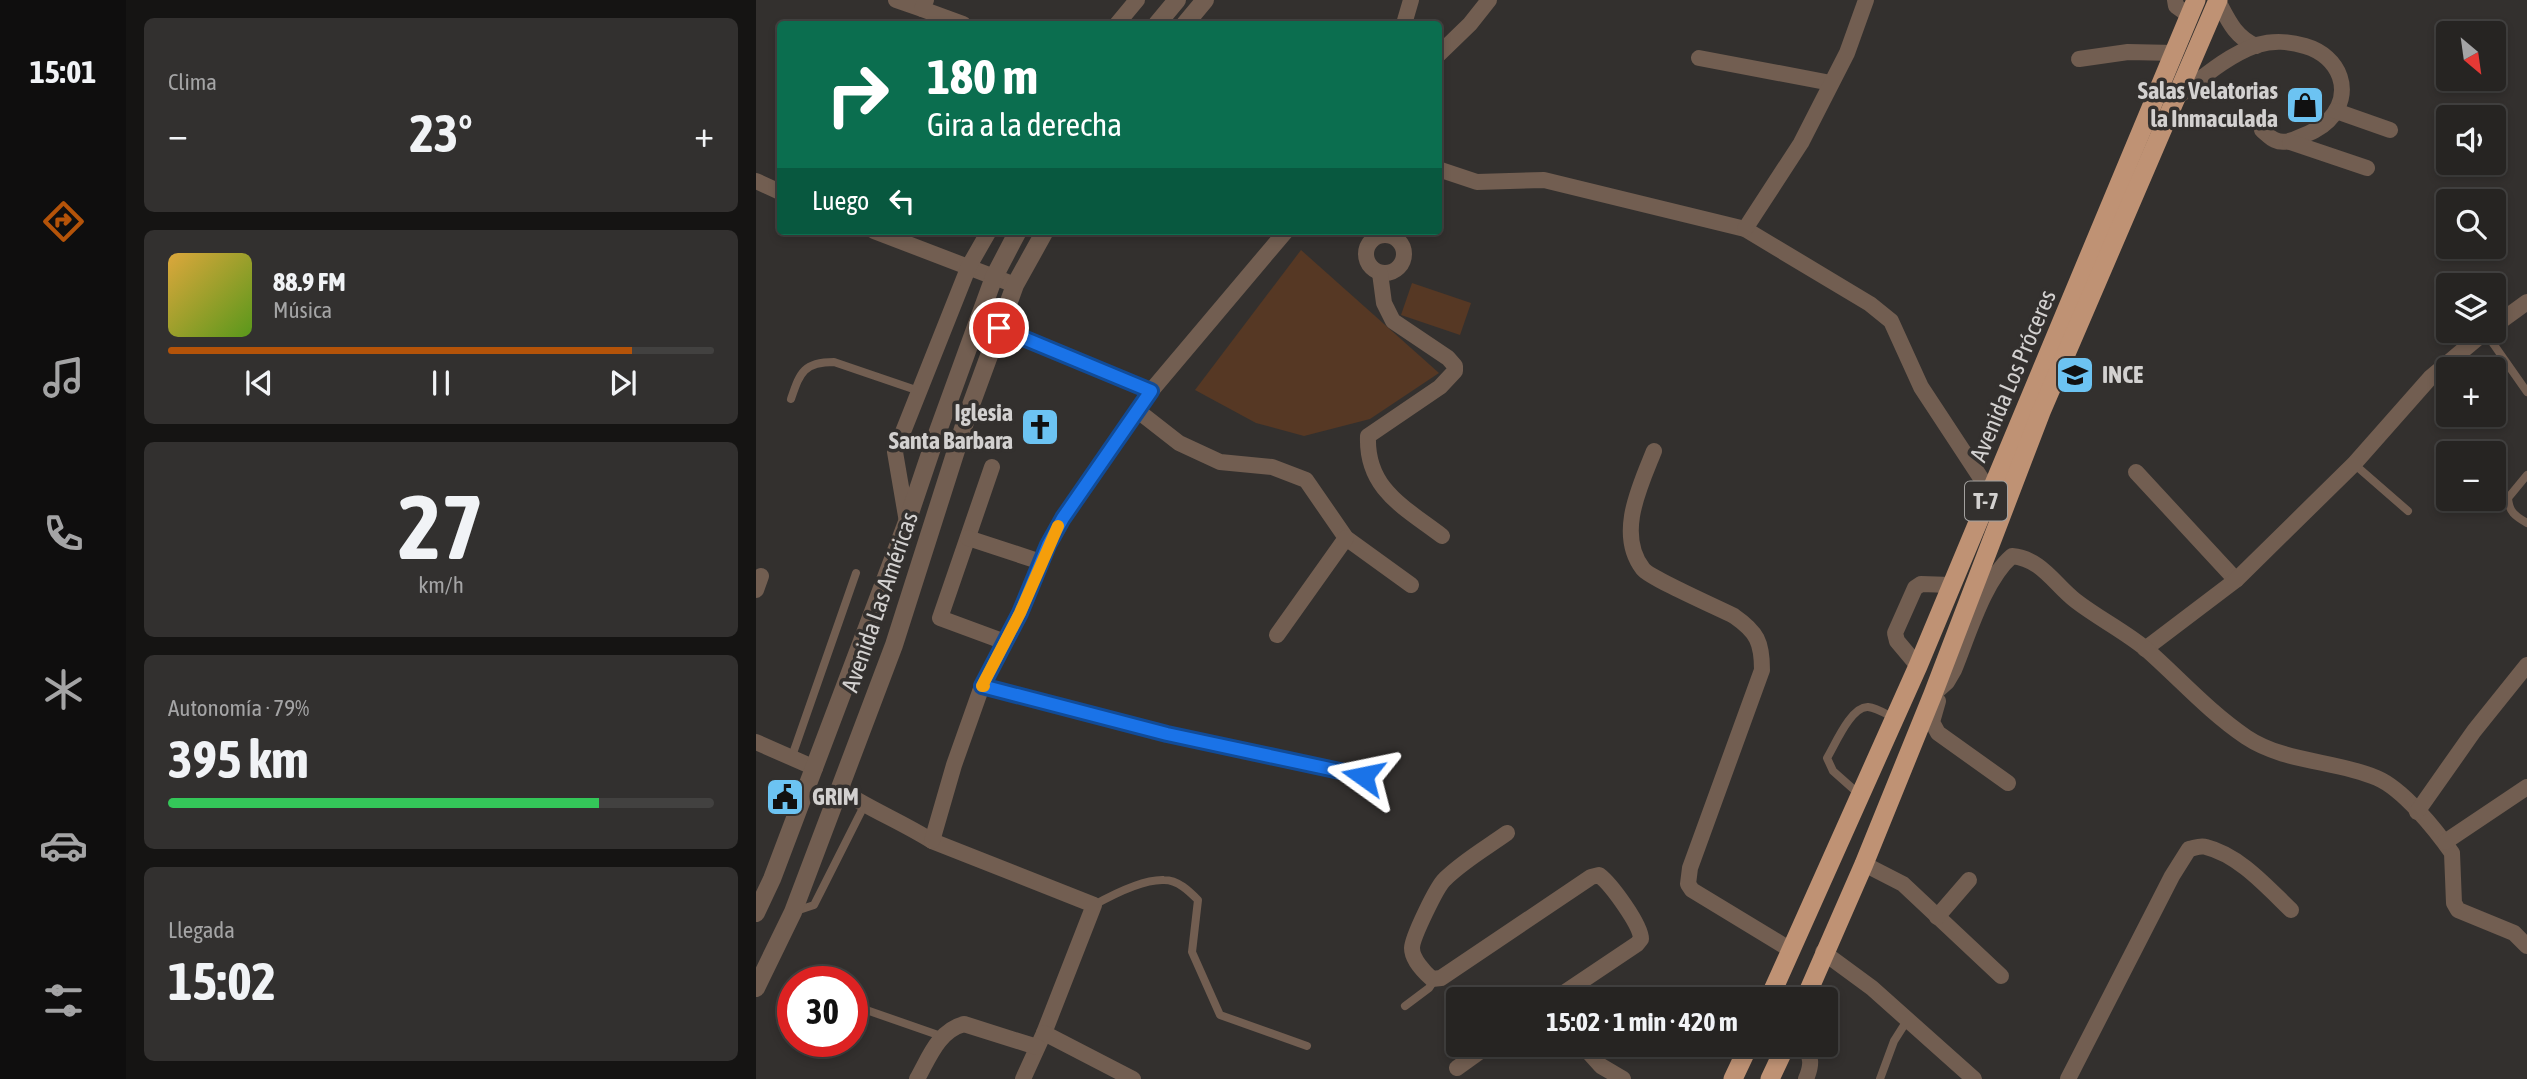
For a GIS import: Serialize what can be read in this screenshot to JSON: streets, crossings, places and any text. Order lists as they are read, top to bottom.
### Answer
{
  "streets": {
    "highway": ["Avenida Los Próceres", "T-7"],
    "street": ["Avenida Las Américas"]
  },
  "places": {
    "shop": ["Salas Velatorias la Inmaculada"],
    "school or university": ["INCE"],
    "church": ["Iglesia Santa Barbara"],
    "public building": ["GRIM"]
  },
  "north": "bottom right",
  "page": {
    "tabs": "15:01",
    "tile": [
      "Clima",
      ["27", "km/h"],
      ["Autonomía · 79%", "395 km"],
      ["Llegada", "15:02"]
    ],
    "map_buttons": ["+", "−"],
    "turn": ["180 m", "Gira a la derecha"],
    "heat": ["−", "23°", "+"],
    "then": "Luego",
    "song": ["88.9 FM", "Música"],
    "limit": "30",
    "trip": "15:02 · 1 min · 420 m"
  }
}
